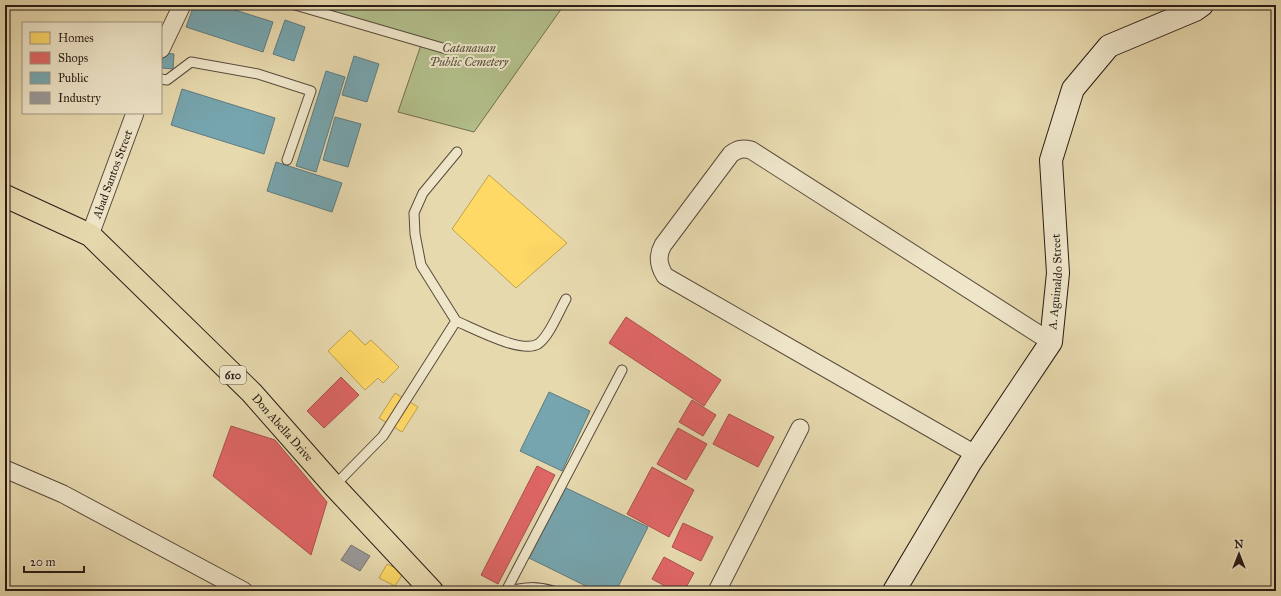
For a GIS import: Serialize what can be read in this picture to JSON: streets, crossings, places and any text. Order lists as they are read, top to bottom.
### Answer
{
  "streets": {
    "main road": ["A. Aguinaldo Street", "610", "Don Abella Drive"],
    "street": ["Abad Santos Street"]
  },
  "crossings": [
    ["Abad Santos Street", "Don Abella Drive"]
  ],
  "parks": ["Catanauan Public Cemetery"],
  "legend": [
    "Homes",
    "Shops",
    "Public",
    "Industry"
  ],
  "scale_bar": "20 m",
  "north": "top"
}
